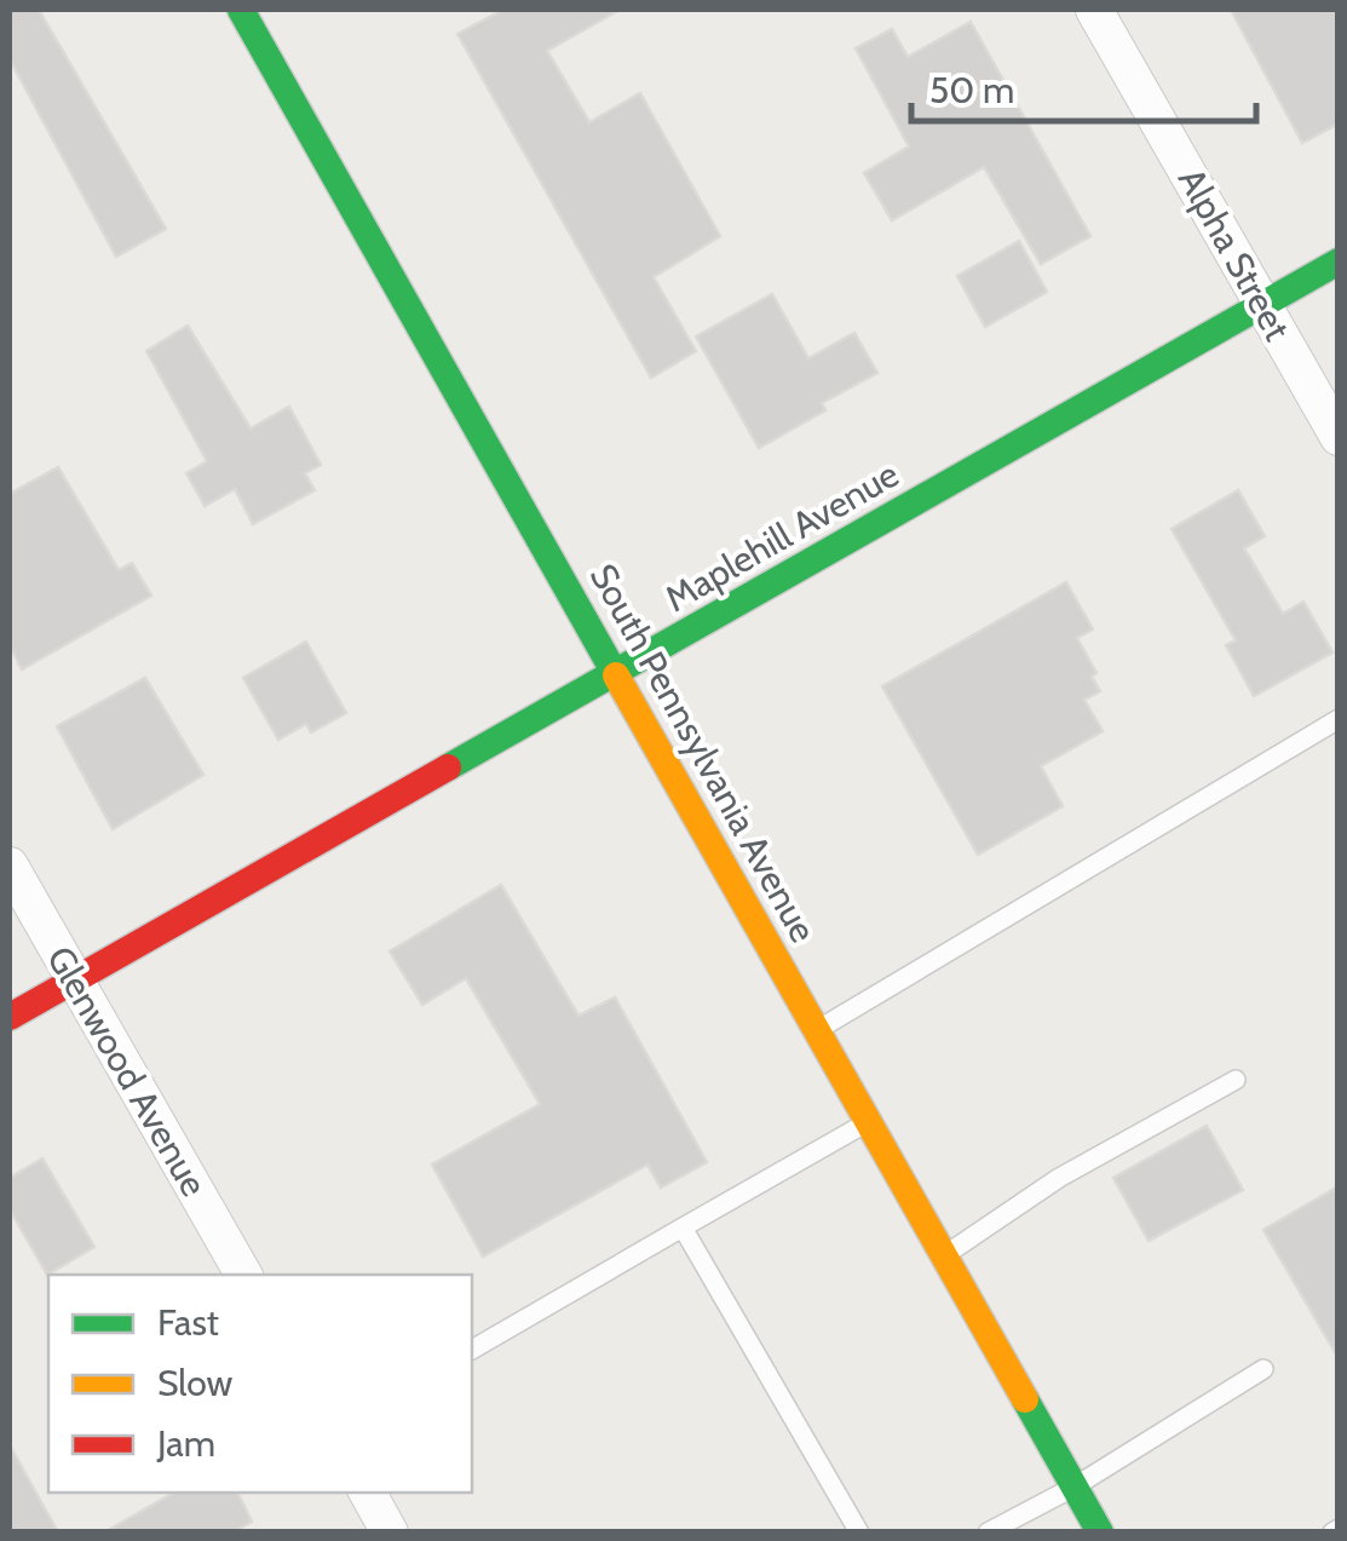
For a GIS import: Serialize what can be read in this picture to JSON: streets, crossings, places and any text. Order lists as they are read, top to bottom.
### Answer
{
  "streets": {
    "main road": ["Maplehill Avenue", "South Pennsylvania Avenue"],
    "street": ["Alpha Street", "Glenwood Avenue"]
  },
  "crossings": [
    ["Alpha Street", "Maplehill Avenue"],
    ["Maplehill Avenue", "South Pennsylvania Avenue"],
    ["Maplehill Avenue", "Glenwood Avenue"]
  ],
  "legend": ["Fast", "Slow", "Jam"],
  "scale_bar": "50 m"
}
